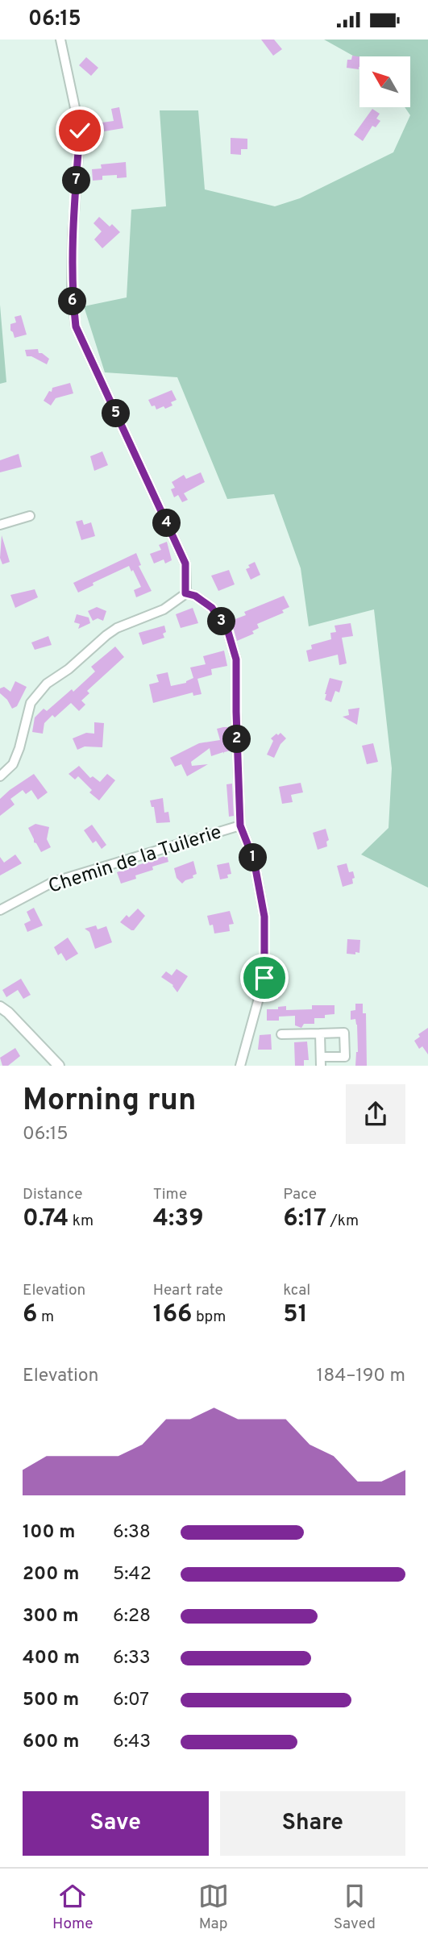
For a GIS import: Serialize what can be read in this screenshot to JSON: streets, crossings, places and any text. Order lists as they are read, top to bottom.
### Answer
{
  "streets": {
    "street": ["Chemin de la Tuilerie"]
  },
  "north": "top left",
  "page": {
    "status": "06:15",
    "pins": [
      "7",
      "6",
      "5",
      "4",
      "3",
      "2",
      "1"
    ],
    "heading": ["Morning run", "06:15"],
    "stats": [
      ["Distance", "0.74 km"],
      ["Time", "4:39"],
      ["Pace", "6:17 /km"],
      ["Elevation", "6 m"],
      ["Heart rate", "166 bpm"],
      ["kcal", "51"]
    ],
    "chart": ["Elevation", "184–190 m"],
    "list": [
      {
        "name": "100 m",
        "note": "6:38"
      },
      {
        "name": "200 m",
        "note": "5:42"
      },
      {
        "name": "300 m",
        "note": "6:28"
      },
      {
        "name": "400 m",
        "note": "6:33"
      },
      {
        "name": "500 m",
        "note": "6:07"
      },
      {
        "name": "600 m",
        "note": "6:43"
      }
    ],
    "buttons": ["Save", "Share"],
    "tabs": ["Home", "Map", "Saved"]
  }
}
